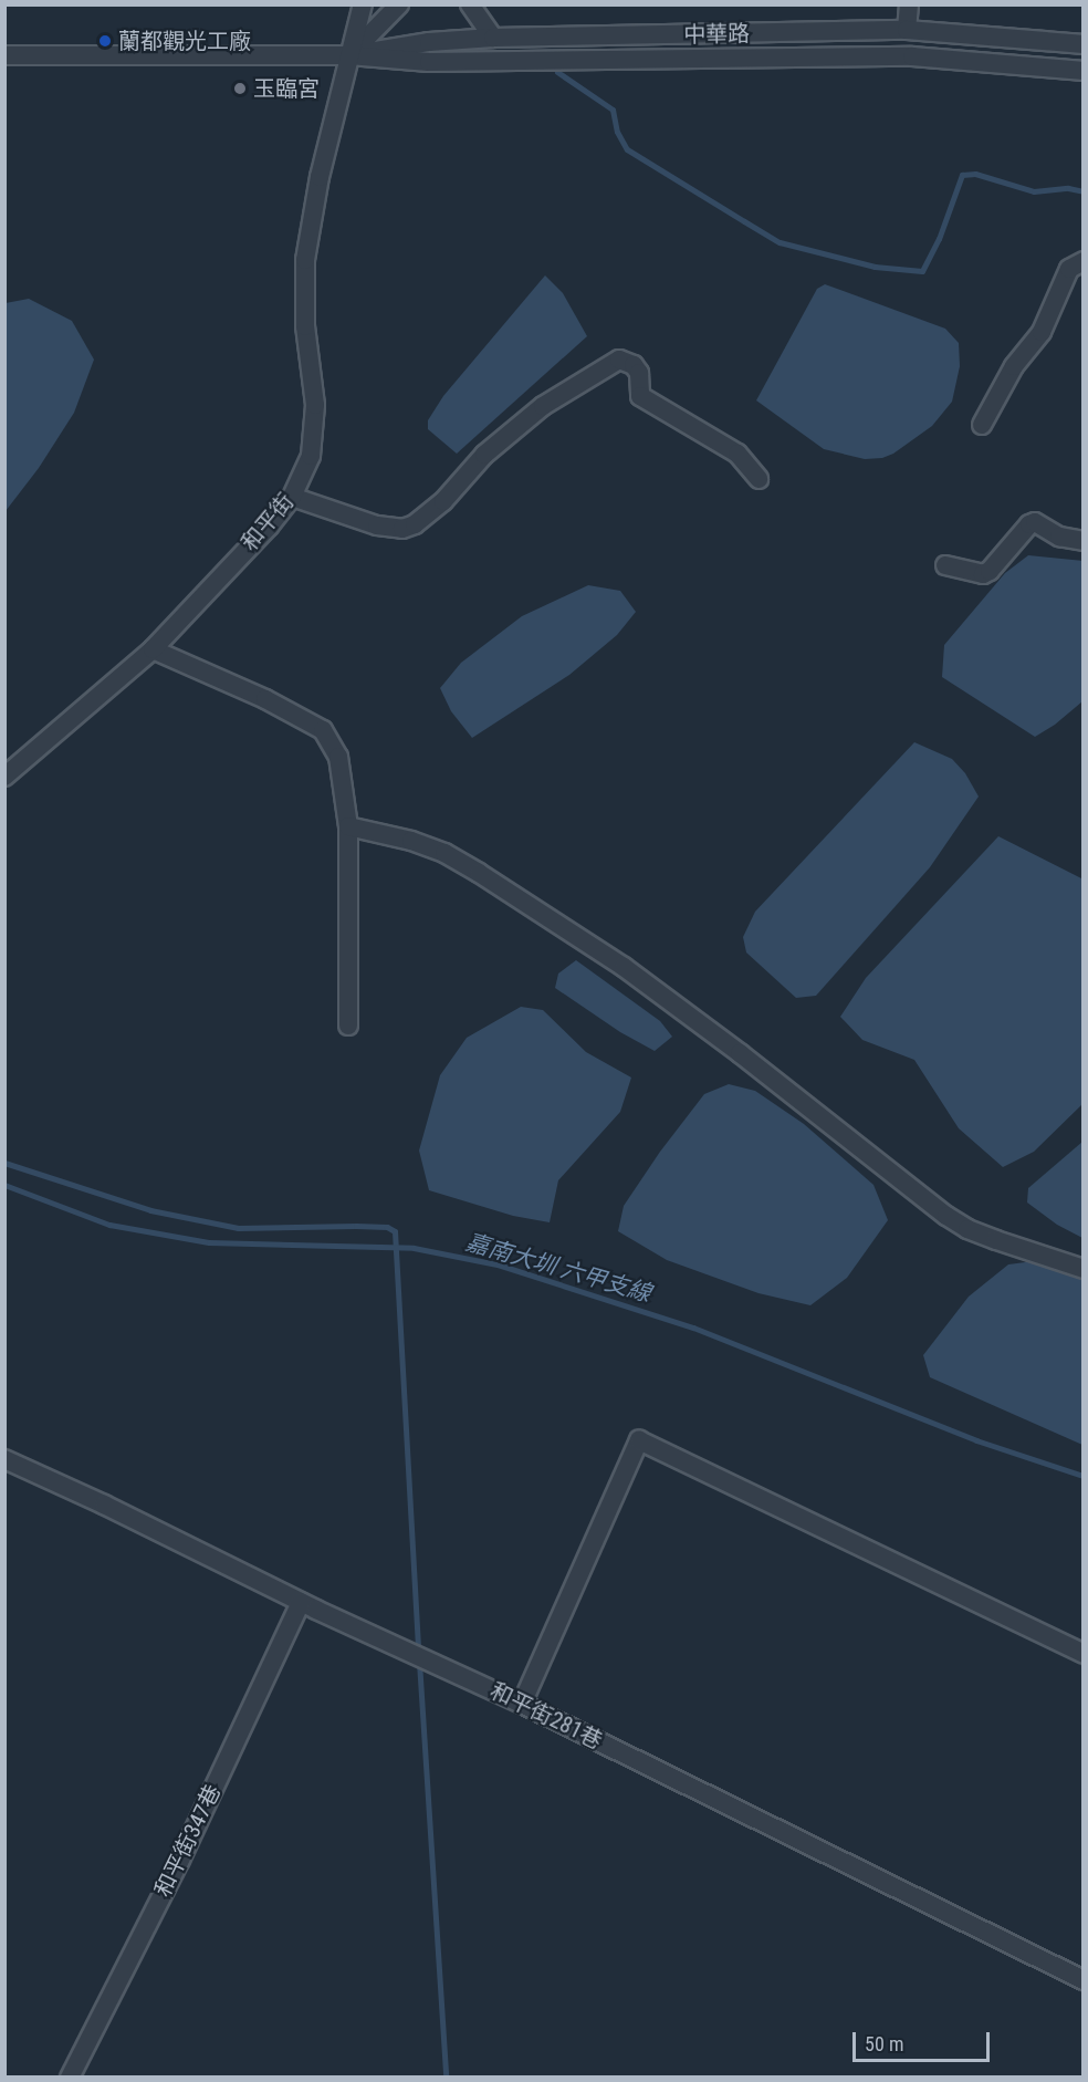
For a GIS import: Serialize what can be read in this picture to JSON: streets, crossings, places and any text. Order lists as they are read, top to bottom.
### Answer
{
  "streets": {
    "street": [
      "中華路",
      "和平街",
      "和平街281巷",
      "和平街347巷"
    ]
  },
  "crossings": [
    ["中華路", "和平街"],
    ["和平街281巷", "和平街347巷"]
  ],
  "water": ["嘉南大圳 六甲支線"],
  "places": ["蘭都觀光工廠", "玉臨宮"],
  "scale_bar": "50 m"
}
